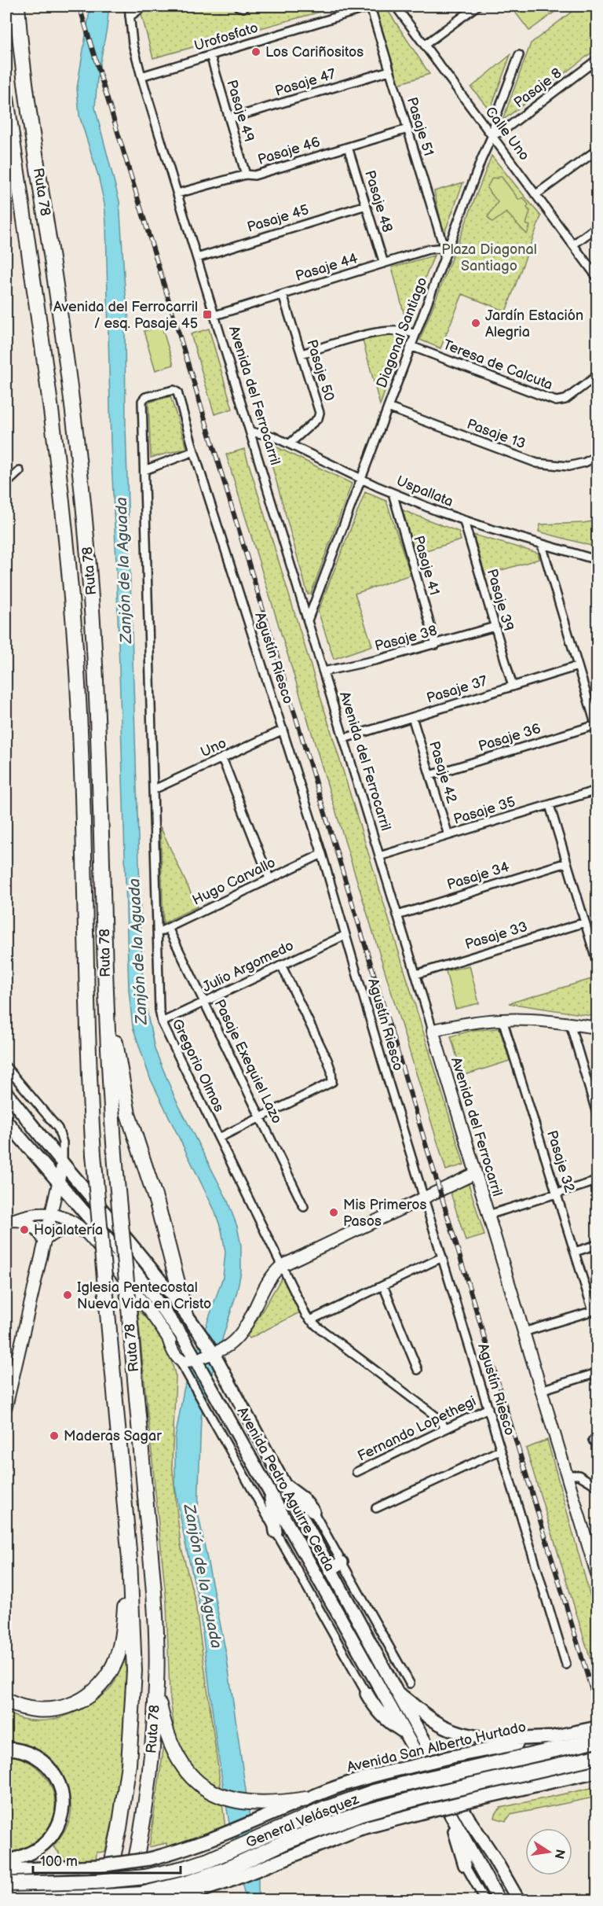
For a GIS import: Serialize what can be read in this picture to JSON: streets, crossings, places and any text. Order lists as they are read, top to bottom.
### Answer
{
  "streets": {
    "highway": ["Ruta 78", "General Velásquez"],
    "main road": ["Avenida Pedro Aguirre Cerda", "Avenida San Alberto Hurtado"],
    "street": [
      "Urofosfato",
      "Pasaje 47",
      "Pasaje 8",
      "Pasaje 49",
      "Pasaje 51",
      "Calle Uno",
      "Pasaje 46",
      "Pasaje 48",
      "Pasaje 45",
      "Pasaje 44",
      "Diagonal Santiago",
      "Teresa de Calcuta",
      "Pasaje 50",
      "Avenida del Ferrocarril",
      "Pasaje 13",
      "Uspallata",
      "Pasaje 41",
      "Pasaje 39",
      "Pasaje 38",
      "Agustín Riesco",
      "Pasaje 37",
      "Pasaje 36",
      "Uno",
      "Pasaje 42",
      "Pasaje 35",
      "Pasaje 34",
      "Hugo Carvallo",
      "Pasaje 33",
      "Julio Argomedo",
      "Pasaje Exequiel Lazo",
      "Gregorio Olmos",
      "Pasaje 32",
      "Fernando Lopethegi"
    ]
  },
  "crossings": [
    ["Urofosfato", "Pasaje 49"],
    ["Urofosfato", "Pasaje 51"],
    ["Urofosfato", "Avenida del Ferrocarril"],
    ["Pasaje 47", "Pasaje 49"],
    ["Pasaje 47", "Pasaje 51"],
    ["Pasaje 8", "Calle Uno"],
    ["Pasaje 8", "Diagonal Santiago"],
    ["Pasaje 49", "Pasaje 46"],
    ["Pasaje 51", "Pasaje 46"],
    ["Pasaje 51", "Pasaje 44"],
    ["Pasaje 51", "Diagonal Santiago"],
    ["Calle Uno", "Diagonal Santiago"],
    ["Pasaje 46", "Pasaje 48"],
    ["Pasaje 46", "Avenida del Ferrocarril"],
    ["Ruta 78", "General Velásquez"],
    ["Pasaje 48", "Pasaje 45"],
    ["Pasaje 48", "Pasaje 44"],
    ["Pasaje 45", "Avenida del Ferrocarril"],
    ["Pasaje 44", "Diagonal Santiago"],
    ["Pasaje 44", "Pasaje 50"],
    ["Pasaje 44", "Avenida del Ferrocarril"],
    ["Diagonal Santiago", "Teresa de Calcuta"],
    ["Diagonal Santiago", "Avenida del Ferrocarril"],
    ["Diagonal Santiago", "Pasaje 13"],
    ["Diagonal Santiago", "Uspallata"],
    ["Pasaje 50", "Uspallata"],
    ["Avenida del Ferrocarril", "Uspallata"],
    ["Avenida del Ferrocarril", "Pasaje 38"],
    ["Avenida del Ferrocarril", "Pasaje 37"],
    ["Avenida del Ferrocarril", "Pasaje 35"],
    ["Avenida del Ferrocarril", "Pasaje 34"],
    ["Avenida del Ferrocarril", "Pasaje 33"],
    ["Uspallata", "Pasaje 41"],
    ["Uspallata", "Pasaje 39"],
    ["Pasaje 41", "Pasaje 38"],
    ["Pasaje 39", "Pasaje 38"],
    ["Pasaje 39", "Pasaje 37"],
    ["Agustín Riesco", "Uno"],
    ["Agustín Riesco", "Hugo Carvallo"],
    ["Agustín Riesco", "Julio Argomedo"],
    ["Agustín Riesco", "Gregorio Olmos"],
    ["Agustín Riesco", "Fernando Lopethegi"],
    ["Pasaje 37", "Pasaje 42"],
    ["Pasaje 36", "Pasaje 42"],
    ["Uno", "Gregorio Olmos"],
    ["Pasaje 42", "Pasaje 35"],
    ["Hugo Carvallo", "Pasaje Exequiel Lazo"],
    ["Hugo Carvallo", "Gregorio Olmos"],
    ["Julio Argomedo", "Pasaje Exequiel Lazo"],
    ["Julio Argomedo", "Gregorio Olmos"],
    ["Gregorio Olmos", "Fernando Lopethegi"],
    ["Avenida San Alberto Hurtado", "General Velásquez"]
  ],
  "water": ["Zanjón de la Aguada"],
  "parks": ["Plaza Diagonal Santiago"],
  "places": {
    "other": [
      "Los Cariñositos",
      "Jardín Estación Alegria",
      "Mis Primeros Pasos",
      "Hojalatería",
      "Iglesia Pentecostal Nueva Vida en Cristo",
      "Maderas Sagar"
    ],
    "transit": ["Avenida del Ferrocarril / esq. Pasaje 45"]
  },
  "scale_bar": "100 m",
  "north": "right"
}
